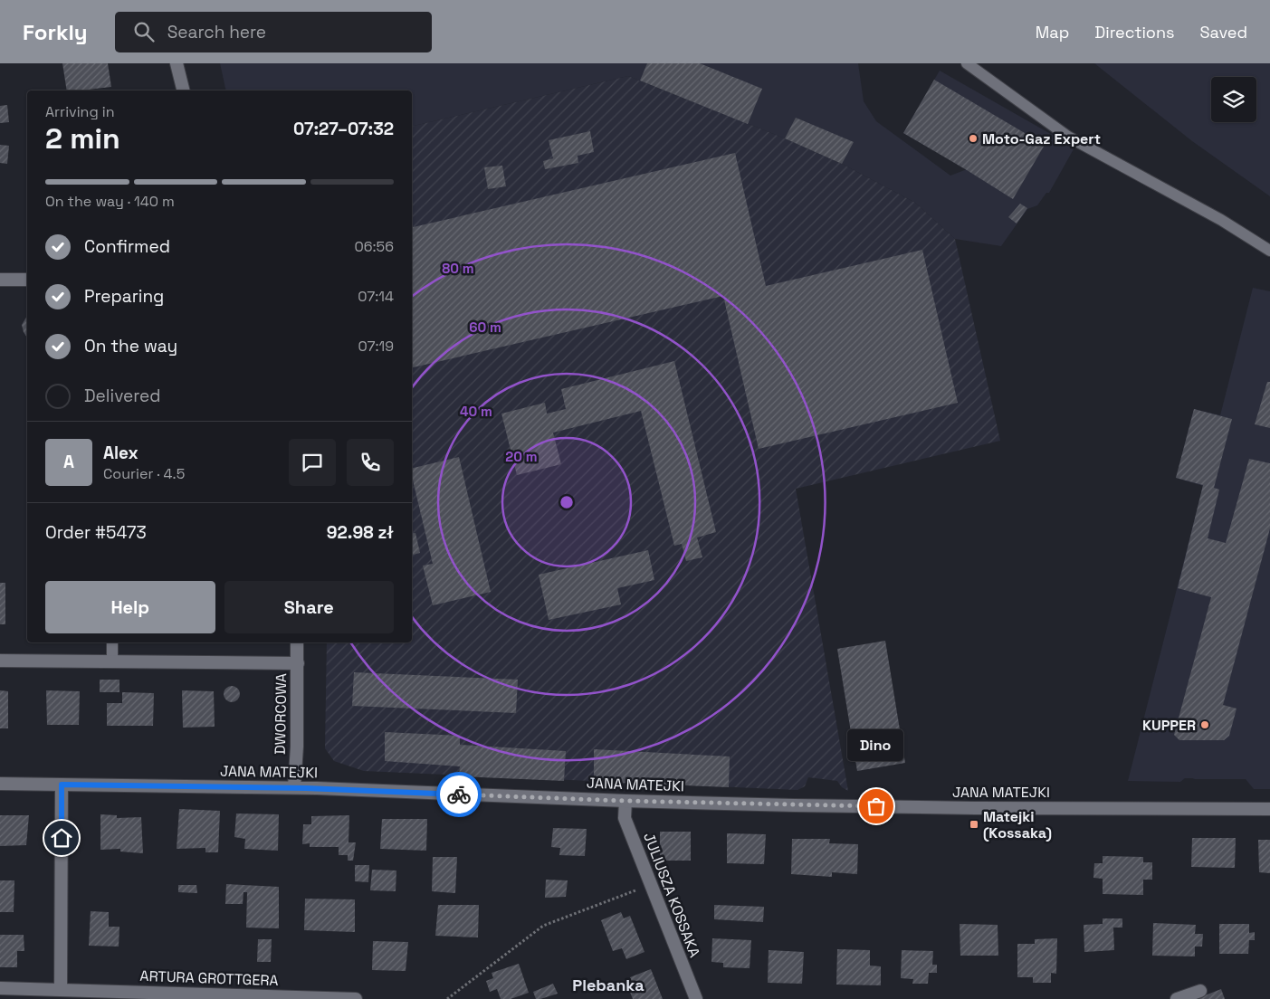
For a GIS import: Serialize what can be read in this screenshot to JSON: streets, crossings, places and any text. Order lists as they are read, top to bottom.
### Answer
{
  "streets": {
    "street": [
      "DWORCOWA",
      "JANA MATEJKI",
      "JULIUSZA KOSSAKA",
      "ARTURA GROTTGERA"
    ]
  },
  "crossings": [
    ["DWORCOWA", "JANA MATEJKI"],
    ["JANA MATEJKI", "JULIUSZA KOSSAKA"]
  ],
  "districts": ["Plebanka"],
  "places": {
    "other": ["Moto-Gaz Expert", "KUPPER", "Dino"],
    "transit": ["Matejki (Kossaka)"]
  },
  "page": {
    "header": "Forkly",
    "search": "Search here",
    "nav": ["Map", "Directions", "Saved"],
    "heading": ["2 min", "Arriving in", "07:27–07:32"],
    "panel": [
      "Alex",
      "Courier · 4.5",
      "Order #5473",
      "92.98 zł"
    ],
    "bar": "On the way · 140 m",
    "list": [
      ["Confirmed", "06:56"],
      ["Preparing", "07:14"],
      ["On the way", "07:19"],
      "Delivered"
    ],
    "round": "A",
    "buttons": ["Help", "Share"],
    "bubble": "Dino"
  },
  "rings": [
    "80 m",
    "60 m",
    "40 m",
    "20 m"
  ]
}
